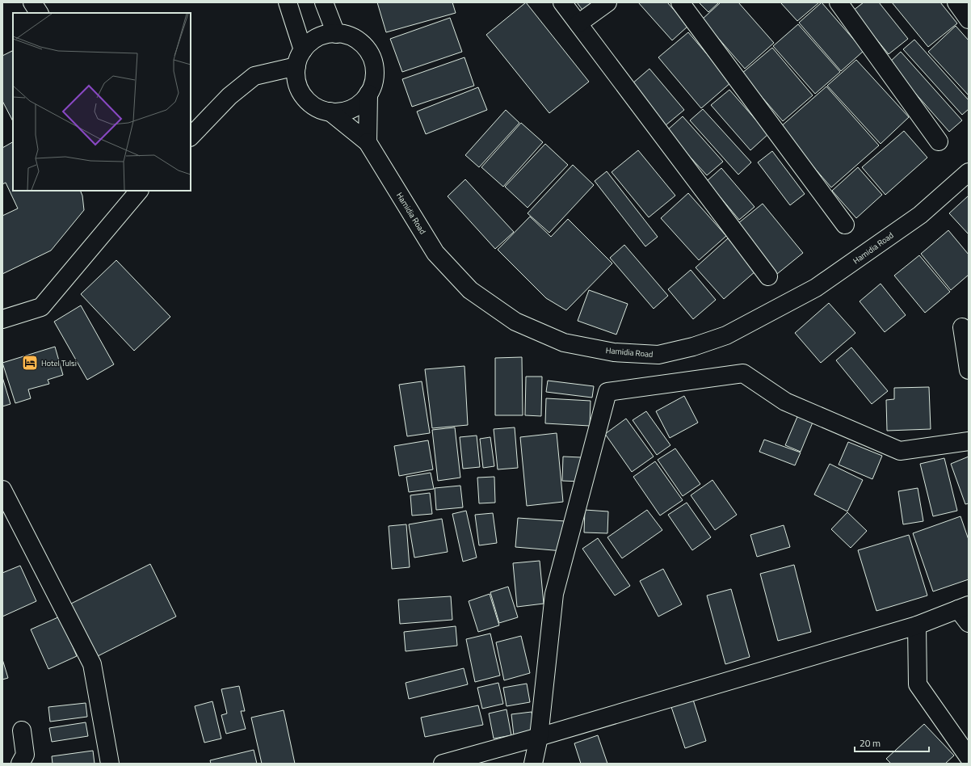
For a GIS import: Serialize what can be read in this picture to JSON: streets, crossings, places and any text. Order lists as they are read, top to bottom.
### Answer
{
  "streets": {
    "street": ["Hamidia Road"]
  },
  "places": {
    "hotel": ["Hotel Tulsi"]
  },
  "scale_bar": "20 m"
}
